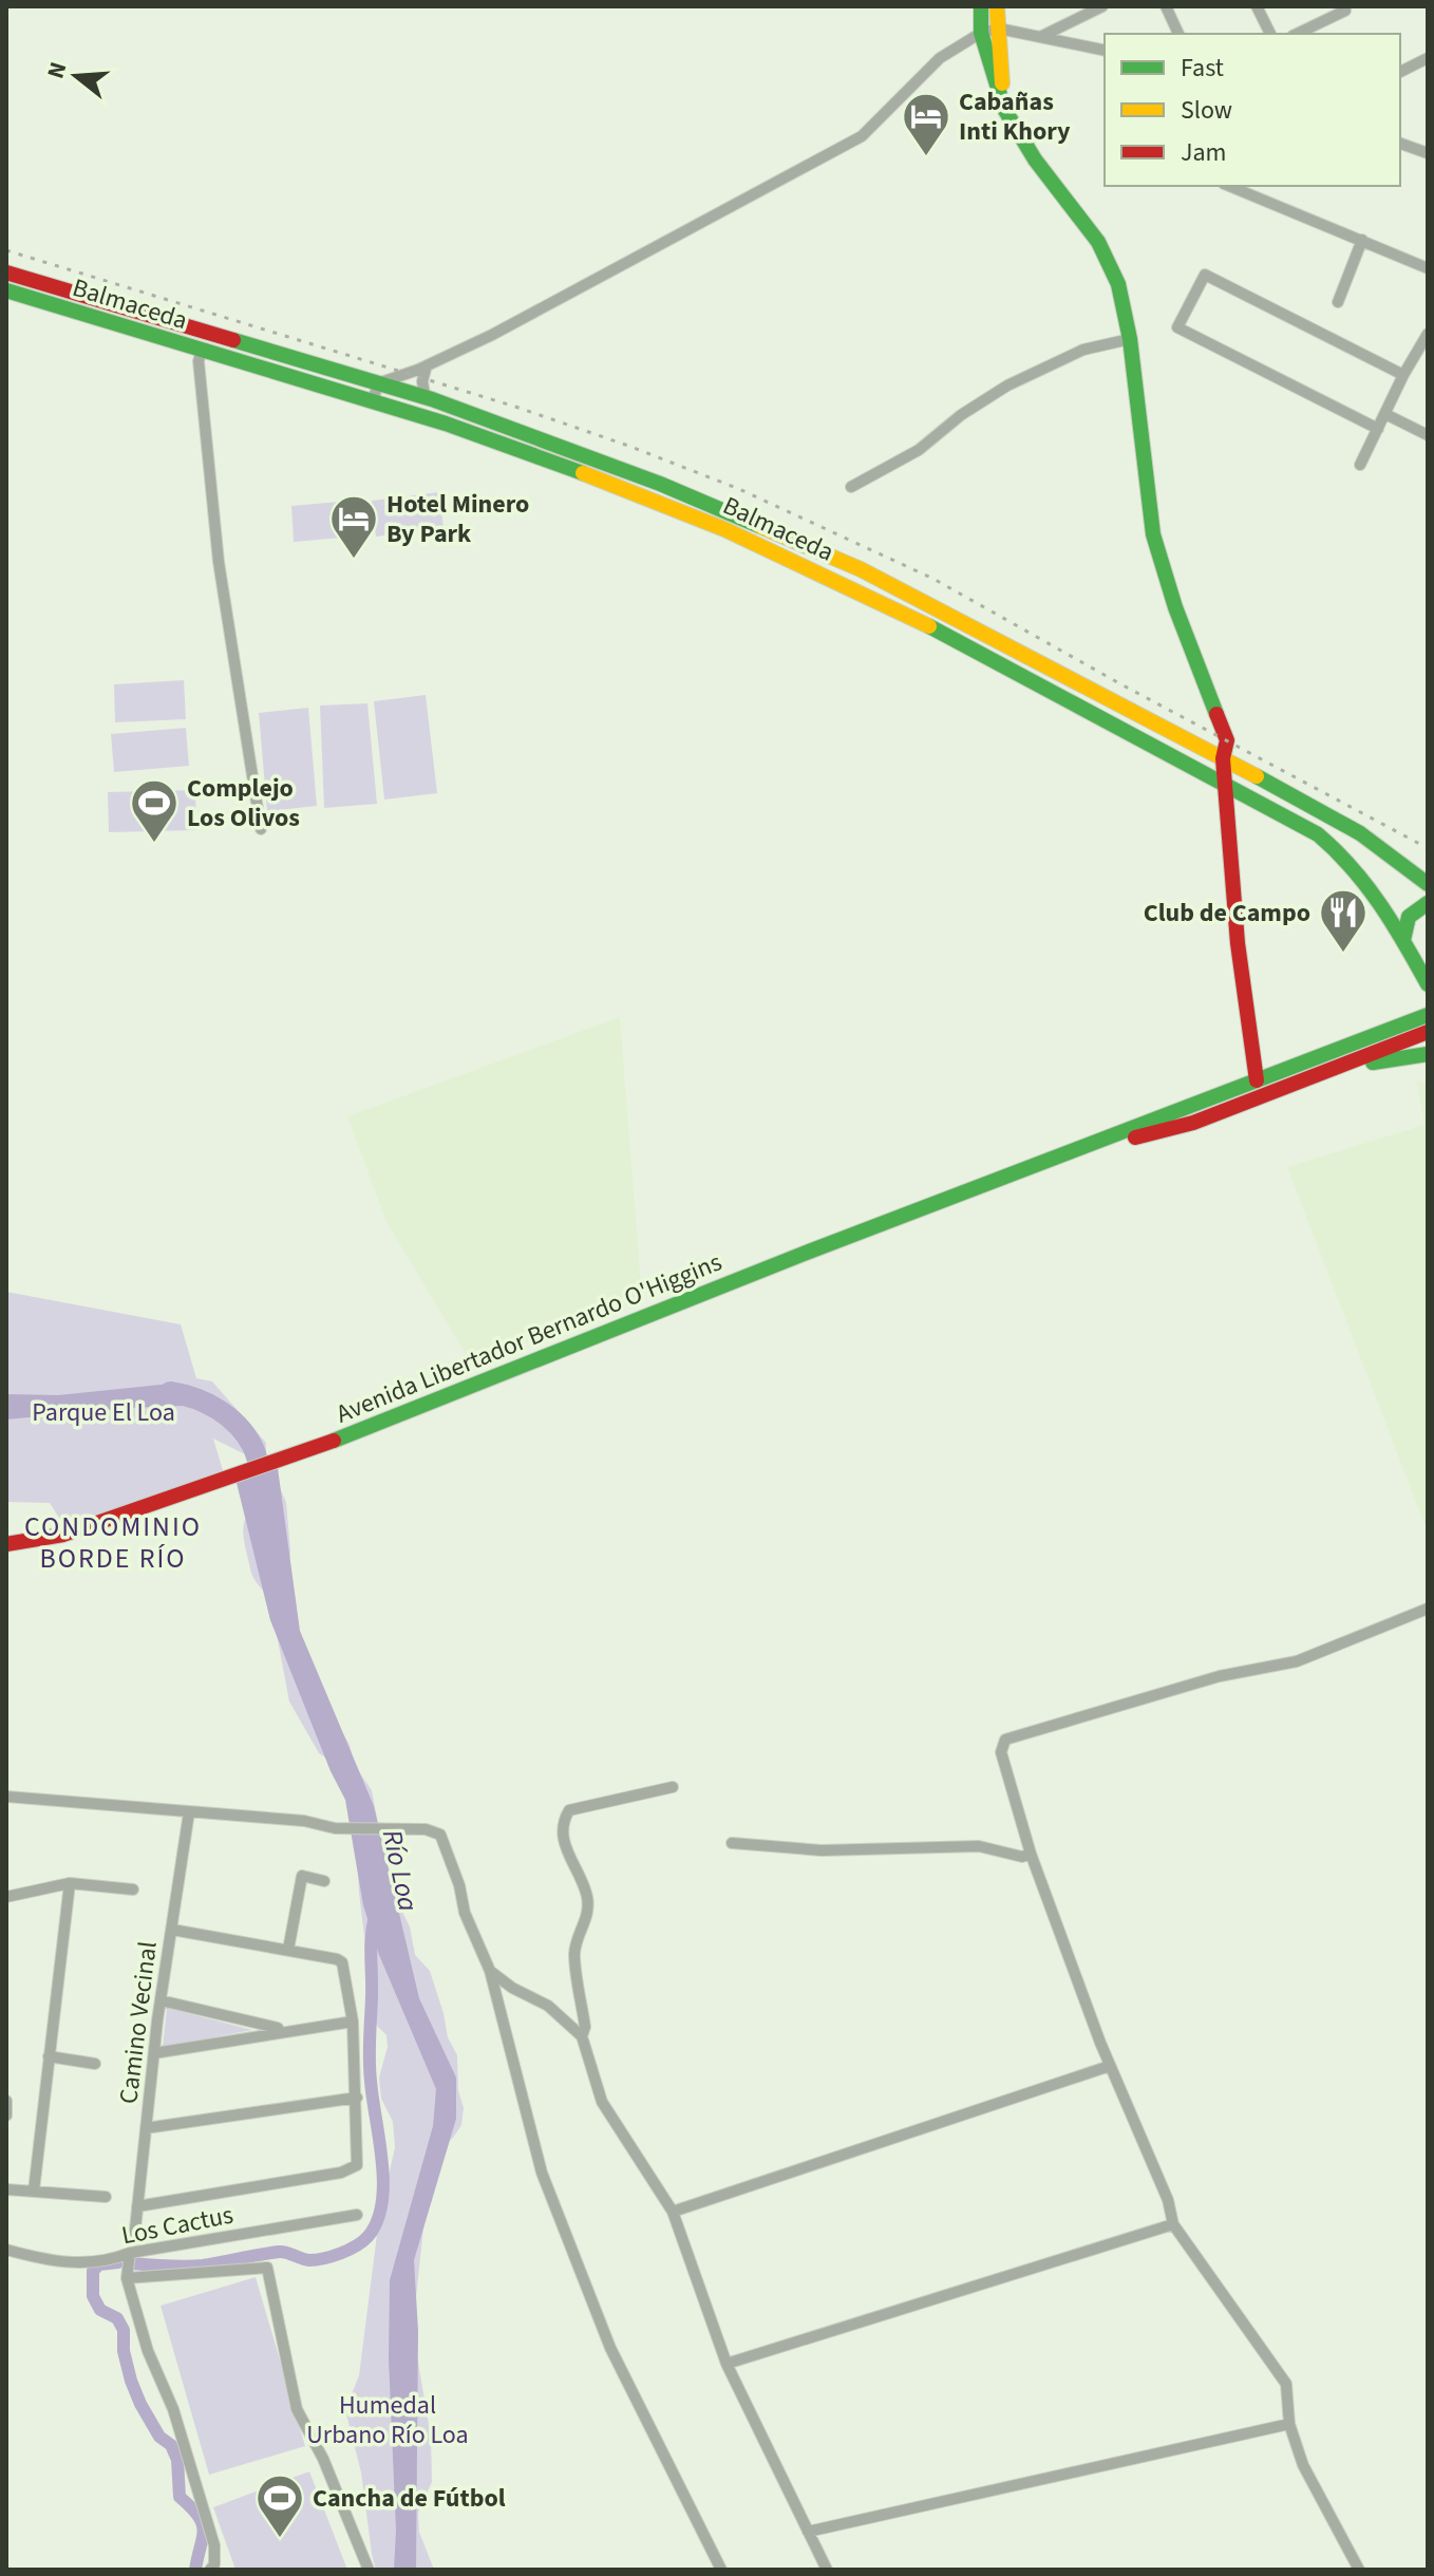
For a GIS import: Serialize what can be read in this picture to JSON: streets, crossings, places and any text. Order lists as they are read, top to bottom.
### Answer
{
  "streets": {
    "main road": ["Balmaceda", "Avenida Libertador Bernardo O'Higgins"],
    "street": ["Camino Vecinal", "Los Cactus"]
  },
  "districts": ["CONDOMINIO BORDE RÍO"],
  "water": ["Río Loa"],
  "parks": ["Parque El Loa", "Humedal Urbano Río Loa"],
  "places": {
    "hotel": ["Cabañas Inti Khory", "Hotel Minero By Park"],
    "sports": ["Complejo Los Olivos", "Cancha de Fútbol"],
    "restaurant": ["Club de Campo"]
  },
  "legend": ["Fast", "Slow", "Jam"],
  "north": "left"
}
